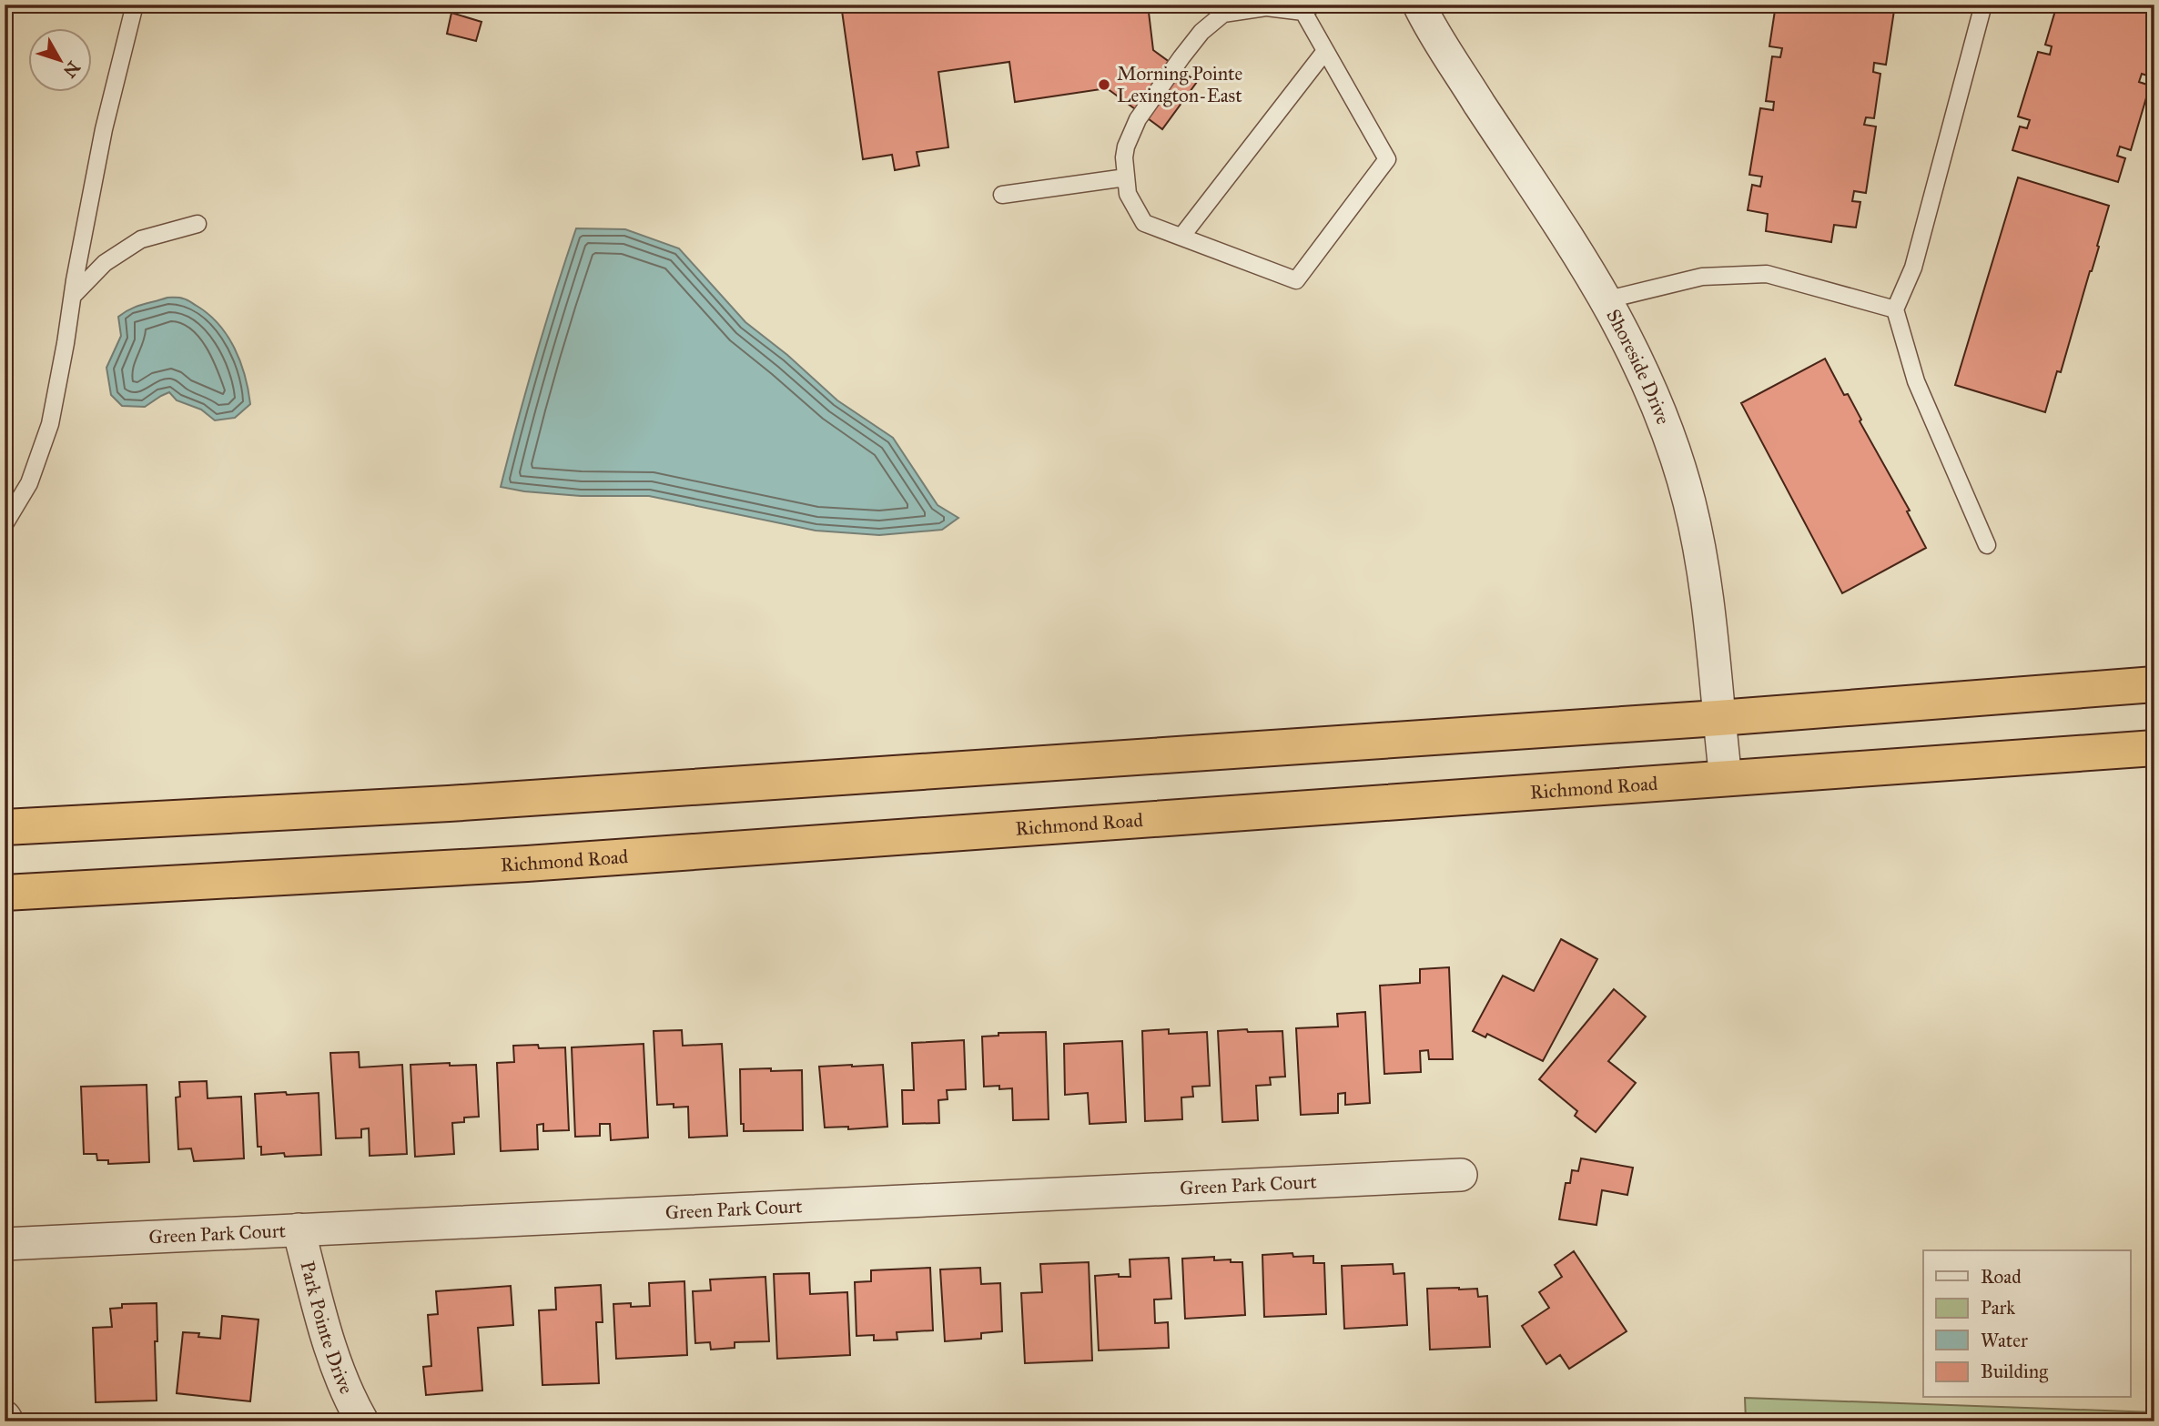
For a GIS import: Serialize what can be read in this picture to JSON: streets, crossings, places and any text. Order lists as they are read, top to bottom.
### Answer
{
  "streets": {
    "highway": ["Richmond Road"],
    "street": ["Shoreside Drive", "Green Park Court", "Park Pointe Drive"]
  },
  "crossings": [
    ["Shoreside Drive", "Richmond Road"],
    ["Green Park Court", "Park Pointe Drive"]
  ],
  "places": ["Morning Pointe Lexington-East"],
  "legend": [
    "Road",
    "Park",
    "Water",
    "Building"
  ],
  "north": "bottom right"
}
